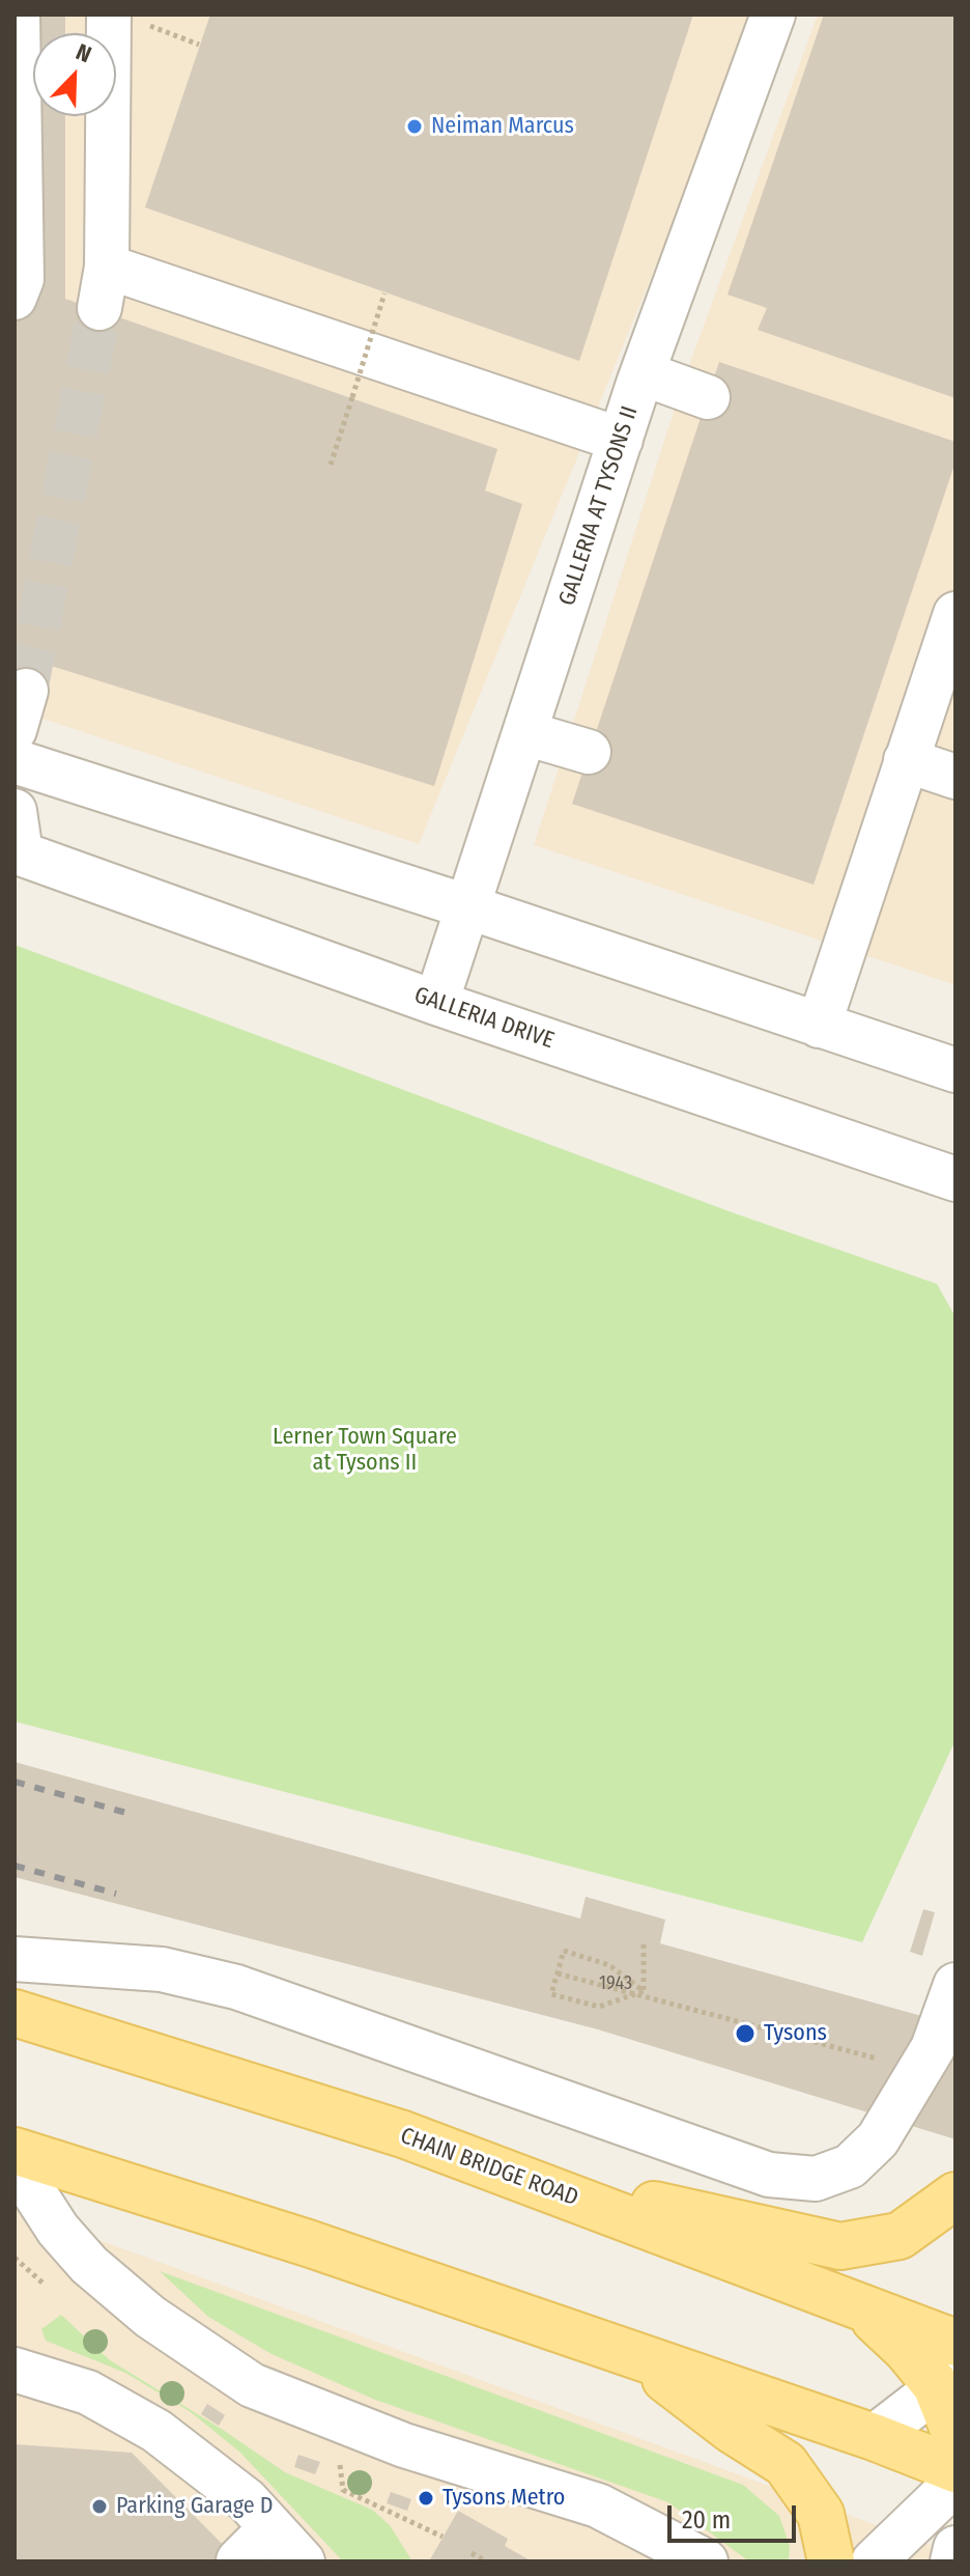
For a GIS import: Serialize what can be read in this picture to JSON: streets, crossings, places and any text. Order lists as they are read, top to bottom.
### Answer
{
  "streets": {
    "main road": ["CHAIN BRIDGE ROAD"],
    "street": ["GALLERIA AT TYSONS II", "GALLERIA DRIVE"]
  },
  "crossings": [
    ["GALLERIA AT TYSONS II", "GALLERIA DRIVE"]
  ],
  "parks": ["Lerner Town Square at Tysons II"],
  "places": [
    "Neiman Marcus",
    "Tysons",
    "Tysons Metro",
    "Parking Garage D"
  ],
  "house_numbers": ["1943"],
  "scale_bar": "20 m",
  "north": "top right"
}
